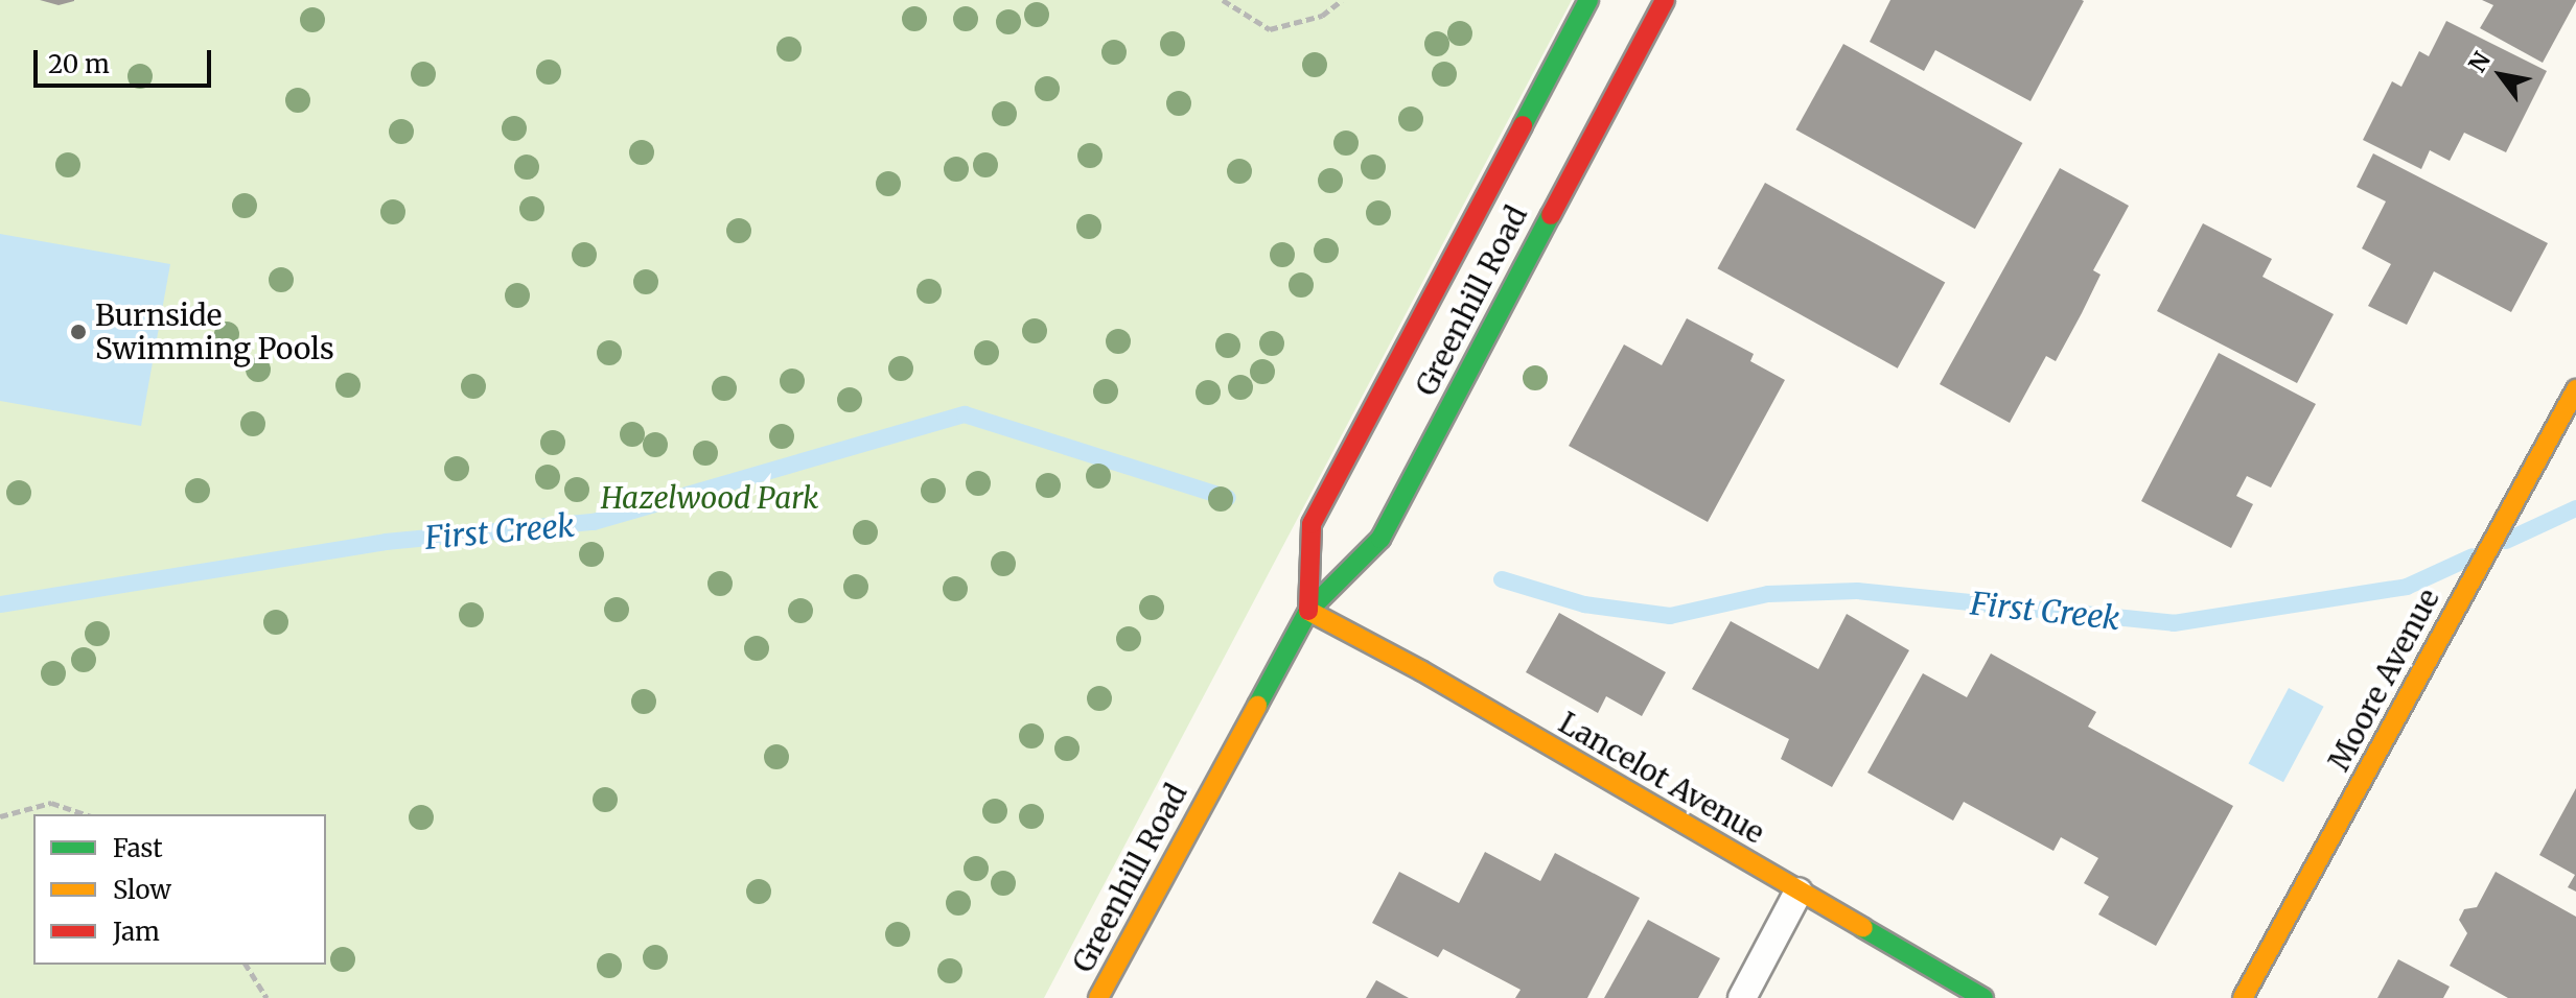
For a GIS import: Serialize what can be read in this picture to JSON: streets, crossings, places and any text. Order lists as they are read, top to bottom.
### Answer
{
  "streets": {
    "main road": ["Greenhill Road", "Moore Avenue", "Lancelot Avenue"]
  },
  "crossings": [
    ["Greenhill Road", "Lancelot Avenue"]
  ],
  "water": ["First Creek"],
  "parks": ["Hazelwood Park"],
  "places": ["Burnside Swimming Pools"],
  "legend": ["Fast", "Slow", "Jam"],
  "scale_bar": "20 m",
  "north": "top left"
}
